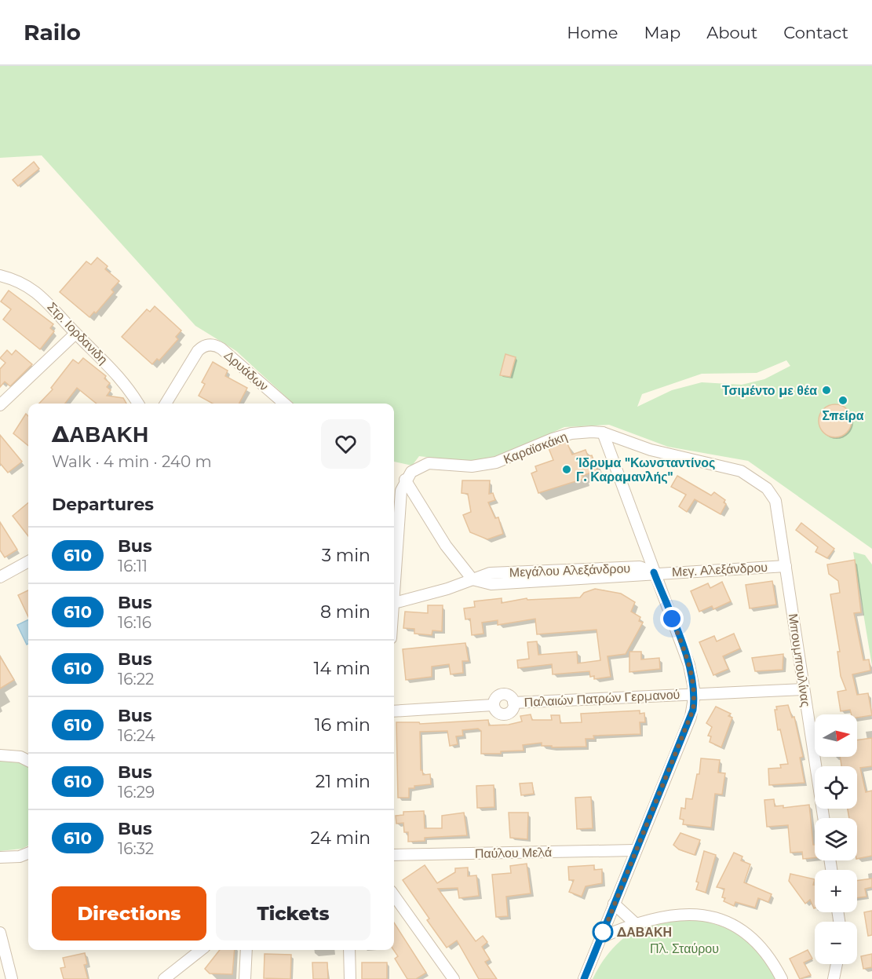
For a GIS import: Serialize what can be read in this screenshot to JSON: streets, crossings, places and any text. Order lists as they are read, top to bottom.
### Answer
{
  "streets": {
    "street": [
      "Στρ. Ιορδανιδη",
      "Δρυάδων",
      "Καραϊσκάκη",
      "Μεγ. Αλεξάνδρου",
      "Μεγάλου Αλεξάνδρου",
      "Μπουμπουλίνας",
      "Παλαιών Πατρών Γερμανού",
      "Παύλου Μελά"
    ]
  },
  "crossings": [
    ["Καραϊσκάκη", "Μπουμπουλίνας"],
    ["Μεγ. Αλεξάνδρου", "Μεγάλου Αλεξάνδρου"],
    ["Μεγ. Αλεξάνδρου", "Μπουμπουλίνας"],
    ["Μπουμπουλίνας", "Παλαιών Πατρών Γερμανού"]
  ],
  "parks": ["Πλ. Σταύρου"],
  "places": [
    "Τσιμέντο με θέα",
    "Σπείρα",
    "Ίδρυμα \"Κωνσταντίνος Γ. Καραμανλής\"",
    "ΔΑΒΑΚΗ"
  ],
  "lines": ["bus line 610"],
  "north": "right",
  "page": {
    "header": "Railo",
    "nav": [
      "Home",
      "Map",
      "About",
      "Contact"
    ],
    "heading": [
      ["ΔΑΒΑΚΗ", "Walk · 4 min · 240 m"],
      "Departures"
    ],
    "list": [
      {
        "mark": "610",
        "name": "Bus",
        "note": "16:11",
        "value": "3 min"
      },
      {
        "mark": "610",
        "name": "Bus",
        "note": "16:16",
        "value": "8 min"
      },
      {
        "mark": "610",
        "name": "Bus",
        "note": "16:22",
        "value": "14 min"
      },
      {
        "mark": "610",
        "name": "Bus",
        "note": "16:24",
        "value": "16 min"
      },
      {
        "mark": "610",
        "name": "Bus",
        "note": "16:29",
        "value": "21 min"
      },
      {
        "mark": "610",
        "name": "Bus",
        "note": "16:32",
        "value": "24 min"
      }
    ],
    "map_buttons": ["+", "−"],
    "buttons": ["Directions", "Tickets"]
  }
}
